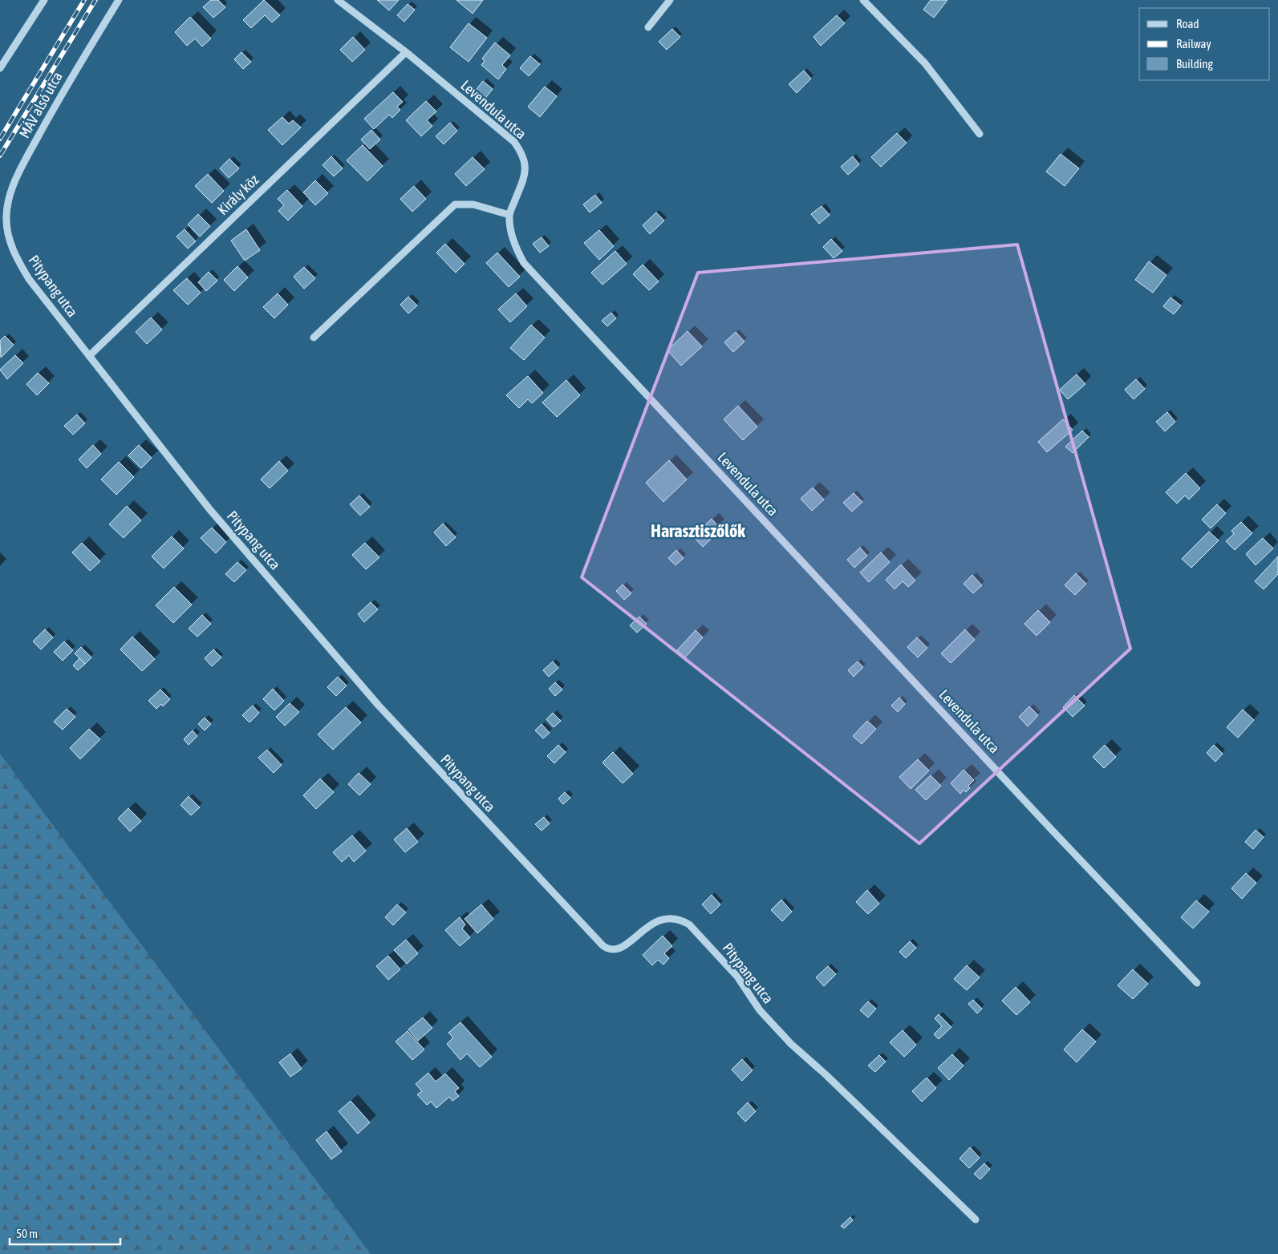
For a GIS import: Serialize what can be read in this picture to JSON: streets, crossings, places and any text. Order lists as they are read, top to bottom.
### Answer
{
  "streets": {
    "street": [
      "MÁV alsó utca",
      "Levendula utca",
      "Király köz",
      "Pitypang utca"
    ]
  },
  "crossings": [
    ["MÁV alsó utca", "Pitypang utca"],
    ["Levendula utca", "Király köz"],
    ["Király köz", "Pitypang utca"]
  ],
  "districts": ["Harasztiszőlők"],
  "legend": ["Road", "Railway", "Building"],
  "scale_bar": "50 m"
}
